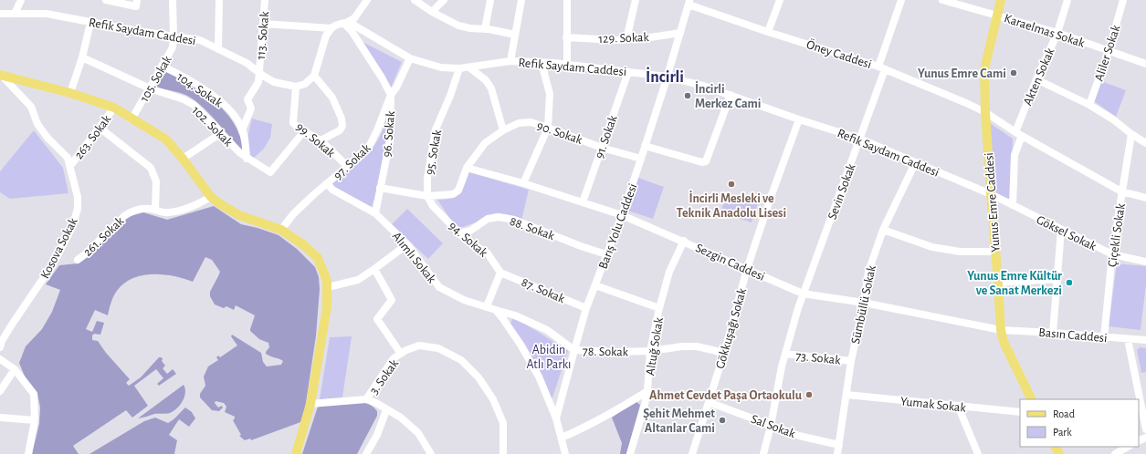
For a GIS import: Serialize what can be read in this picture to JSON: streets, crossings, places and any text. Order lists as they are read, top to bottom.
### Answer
{
  "streets": {
    "main road": ["Yunus Emre Caddesi"],
    "street": [
      "Karaelmas Sokak",
      "Refik Saydam Caddesi",
      "113. Sokak",
      "129. Sokak",
      "Aliler Sokak",
      "Öney Caddesi",
      "Akten Sokak",
      "105. Sokak",
      "104. Sokak",
      "102. Sokak",
      "90. Sokak",
      "96. Sokak",
      "263. Sokak",
      "91. Sokak",
      "99. Sokak",
      "95. Sokak",
      "97. Sokak",
      "Sevin Sokak",
      "Barış Yolu Caddesi",
      "88. Sokak",
      "Göksel Sokak",
      "Çiçekli Sokak",
      "261. Sokak",
      "94. Sokak",
      "Kosova Sokak",
      "Alımlı Sokak",
      "Sezgin Caddesi",
      "87. Sokak",
      "Sümbüllü Sokak",
      "Gökkuşağı Sokak",
      "Basın Caddesi",
      "Altuğ Sokak",
      "78. Sokak",
      "73. Sokak",
      "3. Sokak",
      "Yumak Sokak",
      "Sal Sokak"
    ]
  },
  "crossings": [
    ["Karaelmas Sokak", "Aliler Sokak"],
    ["Karaelmas Sokak", "Akten Sokak"],
    ["Karaelmas Sokak", "Yunus Emre Caddesi"],
    ["Refik Saydam Caddesi", "113. Sokak"],
    ["Refik Saydam Caddesi", "105. Sokak"],
    ["Refik Saydam Caddesi", "96. Sokak"],
    ["Refik Saydam Caddesi", "91. Sokak"],
    ["Refik Saydam Caddesi", "99. Sokak"],
    ["Refik Saydam Caddesi", "95. Sokak"],
    ["Refik Saydam Caddesi", "Sevin Sokak"],
    ["Refik Saydam Caddesi", "Yunus Emre Caddesi"],
    ["Refik Saydam Caddesi", "Barış Yolu Caddesi"],
    ["Refik Saydam Caddesi", "Göksel Sokak"],
    ["Refik Saydam Caddesi", "Sümbüllü Sokak"],
    ["Refik Saydam Caddesi", "Gökkuşağı Sokak"],
    ["113. Sokak", "104. Sokak"],
    ["129. Sokak", "Barış Yolu Caddesi"],
    ["Öney Caddesi", "Sevin Sokak"],
    ["Öney Caddesi", "Yunus Emre Caddesi"],
    ["Öney Caddesi", "Barış Yolu Caddesi"],
    ["Akten Sokak", "Göksel Sokak"],
    ["105. Sokak", "104. Sokak"],
    ["105. Sokak", "102. Sokak"],
    ["104. Sokak", "102. Sokak"],
    ["102. Sokak", "99. Sokak"],
    ["90. Sokak", "96. Sokak"],
    ["90. Sokak", "91. Sokak"],
    ["90. Sokak", "95. Sokak"],
    ["90. Sokak", "Barış Yolu Caddesi"],
    ["90. Sokak", "94. Sokak"],
    ["90. Sokak", "Sezgin Caddesi"],
    ["96. Sokak", "97. Sokak"],
    ["96. Sokak", "Alımlı Sokak"],
    ["263. Sokak", "Kosova Sokak"],
    ["91. Sokak", "Sezgin Caddesi"],
    ["99. Sokak", "97. Sokak"],
    ["95. Sokak", "94. Sokak"],
    ["97. Sokak", "Alımlı Sokak"],
    ["Sevin Sokak", "Sezgin Caddesi"],
    ["Sevin Sokak", "73. Sokak"],
    ["Sevin Sokak", "Sal Sokak"],
    ["Yunus Emre Caddesi", "Göksel Sokak"],
    ["Yunus Emre Caddesi", "Sezgin Caddesi"],
    ["Yunus Emre Caddesi", "Basın Caddesi"],
    ["Barış Yolu Caddesi", "88. Sokak"],
    ["Barış Yolu Caddesi", "Sezgin Caddesi"],
    ["Barış Yolu Caddesi", "87. Sokak"],
    ["Barış Yolu Caddesi", "78. Sokak"],
    ["88. Sokak", "94. Sokak"],
    ["Göksel Sokak", "Çiçekli Sokak"],
    ["Çiçekli Sokak", "Basın Caddesi"],
    ["94. Sokak", "87. Sokak"],
    ["Alımlı Sokak", "78. Sokak"],
    ["Sezgin Caddesi", "Sümbüllü Sokak"],
    ["Sezgin Caddesi", "Gökkuşağı Sokak"],
    ["Sezgin Caddesi", "Basın Caddesi"],
    ["Sezgin Caddesi", "Altuğ Sokak"],
    ["Sümbüllü Sokak", "73. Sokak"],
    ["Sümbüllü Sokak", "Yumak Sokak"],
    ["Sümbüllü Sokak", "Sal Sokak"],
    ["Gökkuşağı Sokak", "78. Sokak"],
    ["Gökkuşağı Sokak", "Sal Sokak"],
    ["Altuğ Sokak", "78. Sokak"]
  ],
  "districts": ["İncirli"],
  "parks": ["Abidin Atlı Parkı"],
  "places": [
    "Yunus Emre Cami",
    "İncirli Merkez Cami",
    "İncirli Mesleki ve Teknik Anadolu Lisesi",
    "Yunus Emre Kültür ve Sanat Merkezi",
    "Ahmet Cevdet Paşa Ortaokulu",
    "Şehit Mehmet Altanlar Cami"
  ],
  "legend": ["Road", "Park"]
}
